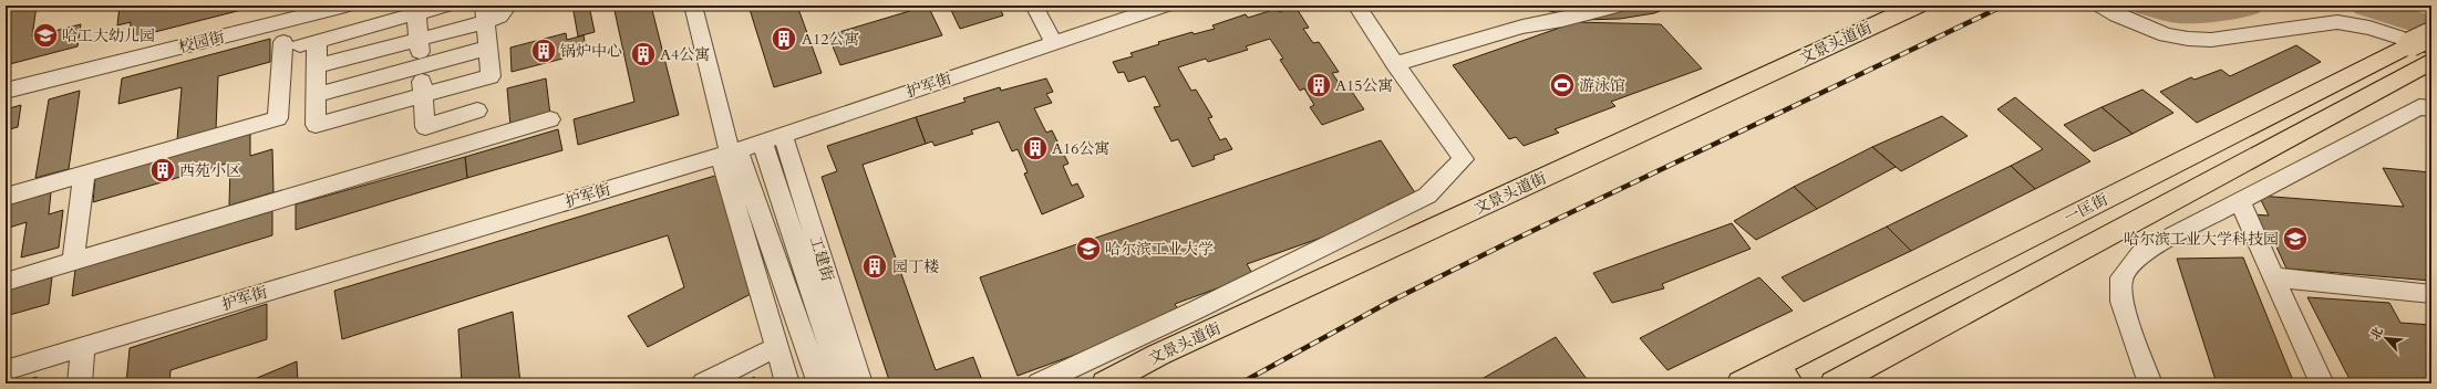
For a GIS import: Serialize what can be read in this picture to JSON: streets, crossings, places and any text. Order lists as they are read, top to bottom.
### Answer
{
  "streets": {
    "main road": ["文景头道街", "一匡街"],
    "street": ["校园街", "护军街", "工建街"]
  },
  "crossings": [
    ["护军街", "工建街"]
  ],
  "places": {
    "school or university": ["哈工大幼儿园", "哈尔滨工业大学科技园", "哈尔滨工业大学"],
    "building": [
      "A12公寓",
      "锅炉中心",
      "A4公寓",
      "A15公寓",
      "A16公寓",
      "西苑小区",
      "园丁楼"
    ],
    "sports": ["游泳馆"]
  },
  "north": "top left"
}
